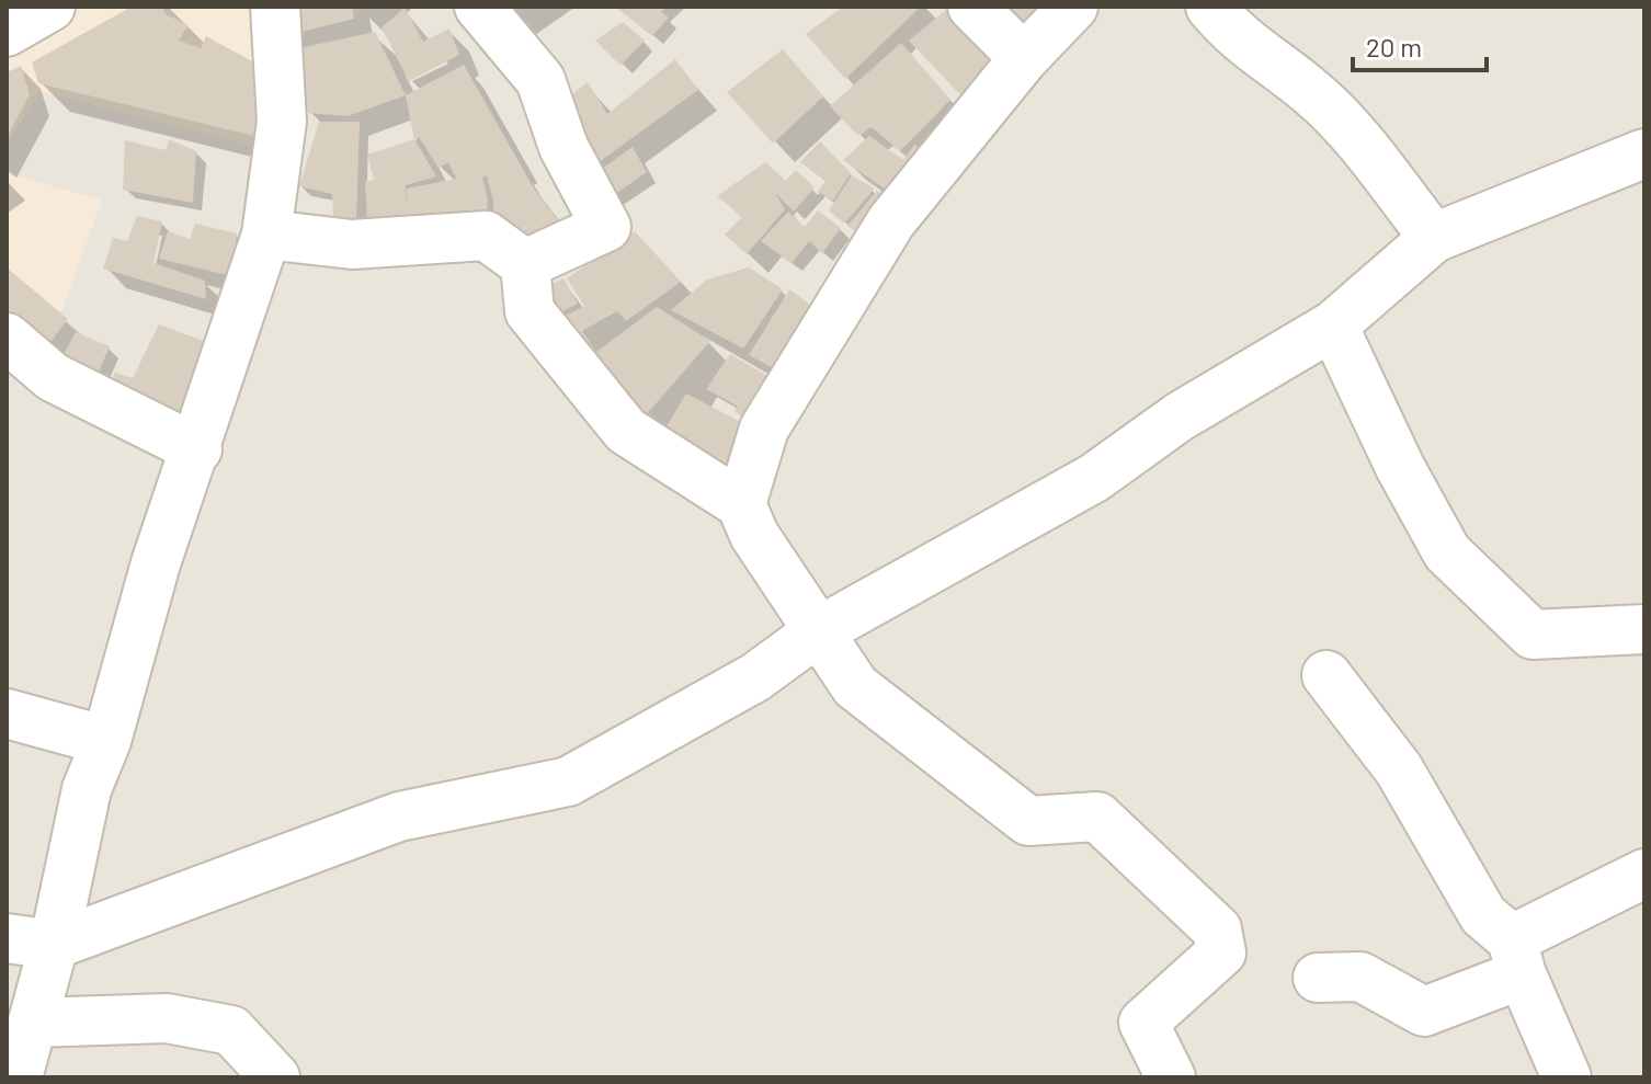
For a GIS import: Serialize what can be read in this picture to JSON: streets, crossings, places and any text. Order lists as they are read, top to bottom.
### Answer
{
  "scale_bar": "20 m"
}
